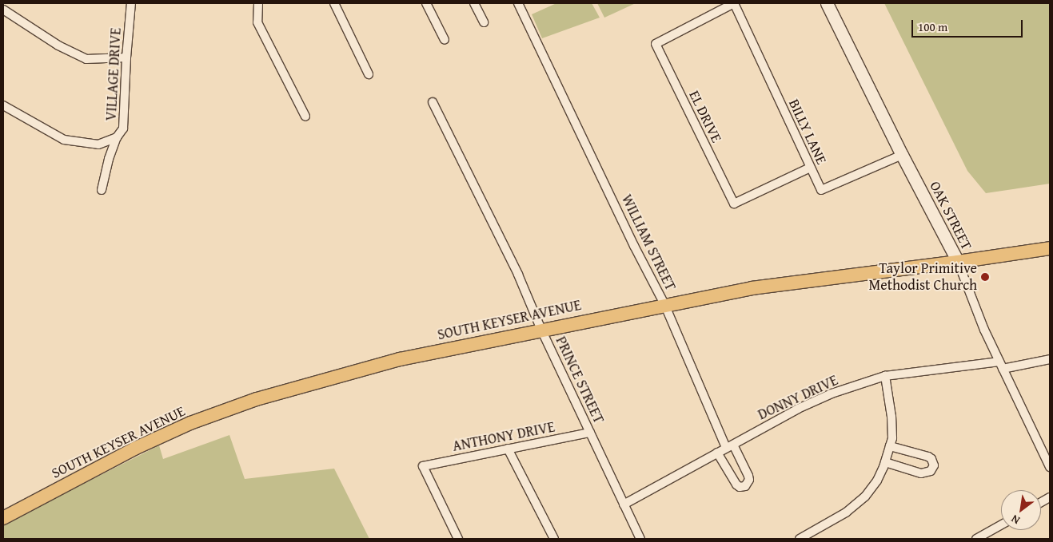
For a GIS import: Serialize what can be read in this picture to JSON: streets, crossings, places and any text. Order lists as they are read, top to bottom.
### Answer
{
  "streets": {
    "main road": ["SOUTH KEYSER AVENUE"],
    "street": [
      "VILLAGE DRIVE",
      "EL DRIVE",
      "BILLY LANE",
      "OAK STREET",
      "WILLIAM STREET",
      "PRINCE STREET",
      "DONNY DRIVE",
      "ANTHONY DRIVE"
    ]
  },
  "crossings": [
    ["EL DRIVE", "BILLY LANE"],
    ["BILLY LANE", "OAK STREET"],
    ["OAK STREET", "SOUTH KEYSER AVENUE"],
    ["OAK STREET", "DONNY DRIVE"],
    ["WILLIAM STREET", "SOUTH KEYSER AVENUE"],
    ["WILLIAM STREET", "DONNY DRIVE"],
    ["SOUTH KEYSER AVENUE", "PRINCE STREET"],
    ["PRINCE STREET", "DONNY DRIVE"],
    ["PRINCE STREET", "ANTHONY DRIVE"]
  ],
  "places": ["Taylor Primitive Methodist Church"],
  "scale_bar": "100 m",
  "north": "bottom left"
}
